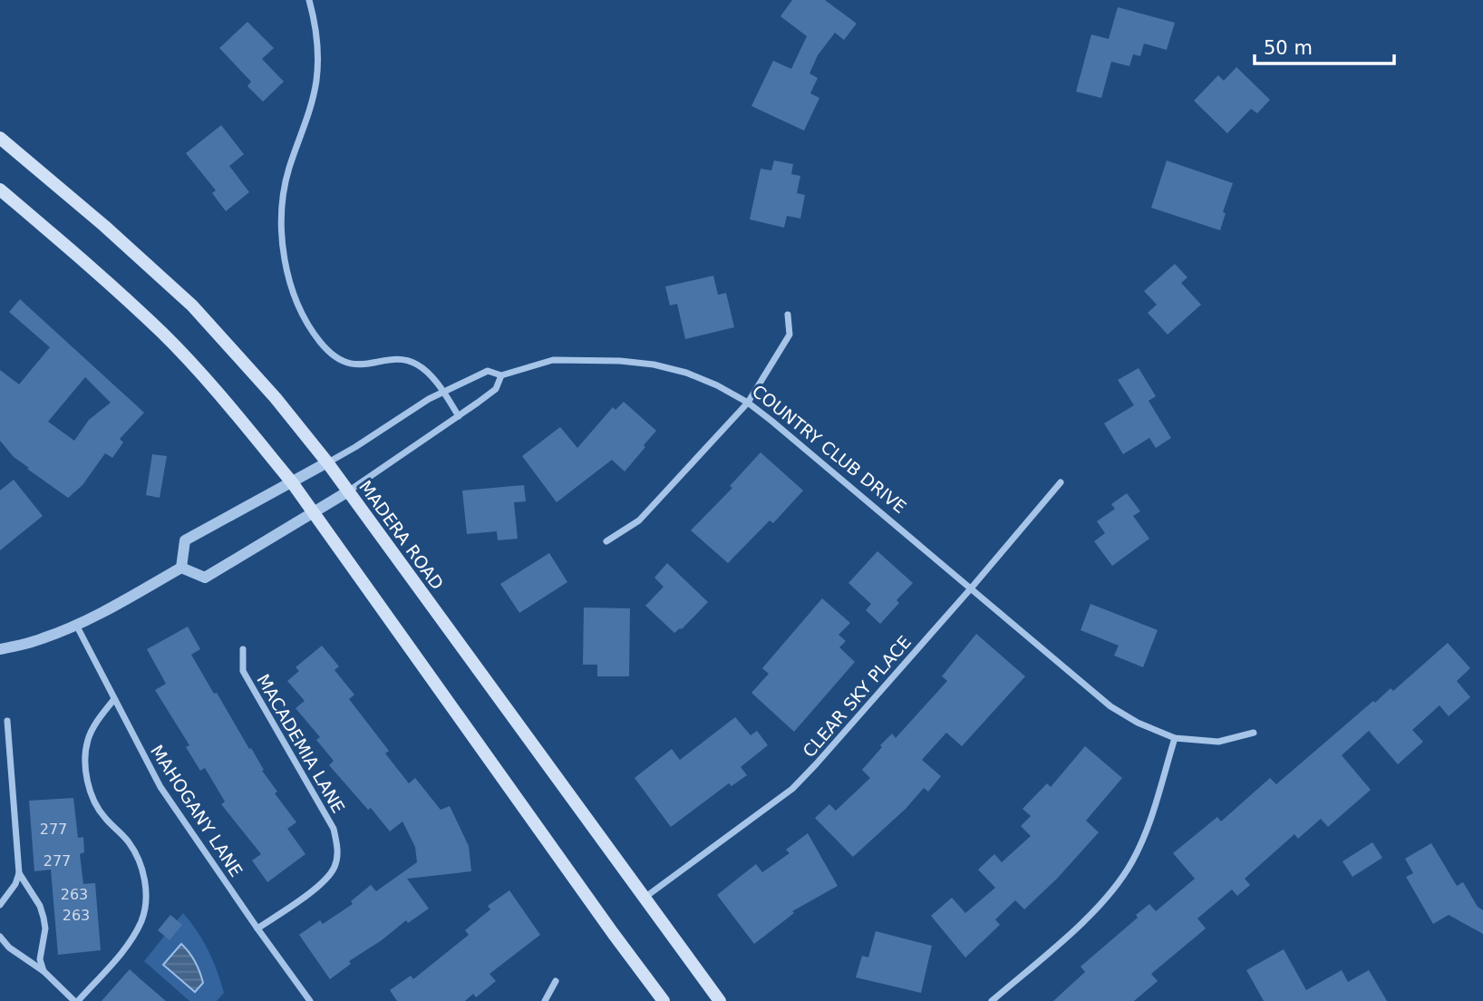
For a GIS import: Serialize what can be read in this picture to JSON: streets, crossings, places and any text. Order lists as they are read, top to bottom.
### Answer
{
  "streets": {
    "main road": ["MADERA ROAD"],
    "street": [
      "COUNTRY CLUB DRIVE",
      "CLEAR SKY PLACE",
      "MACADEMIA LANE",
      "MAHOGANY LANE"
    ]
  },
  "crossings": [
    ["COUNTRY CLUB DRIVE", "MADERA ROAD"],
    ["COUNTRY CLUB DRIVE", "CLEAR SKY PLACE"],
    ["MADERA ROAD", "CLEAR SKY PLACE"],
    ["MACADEMIA LANE", "MAHOGANY LANE"]
  ],
  "house_numbers": [
    "277",
    "277",
    "263",
    "263"
  ],
  "scale_bar": "50 m"
}
